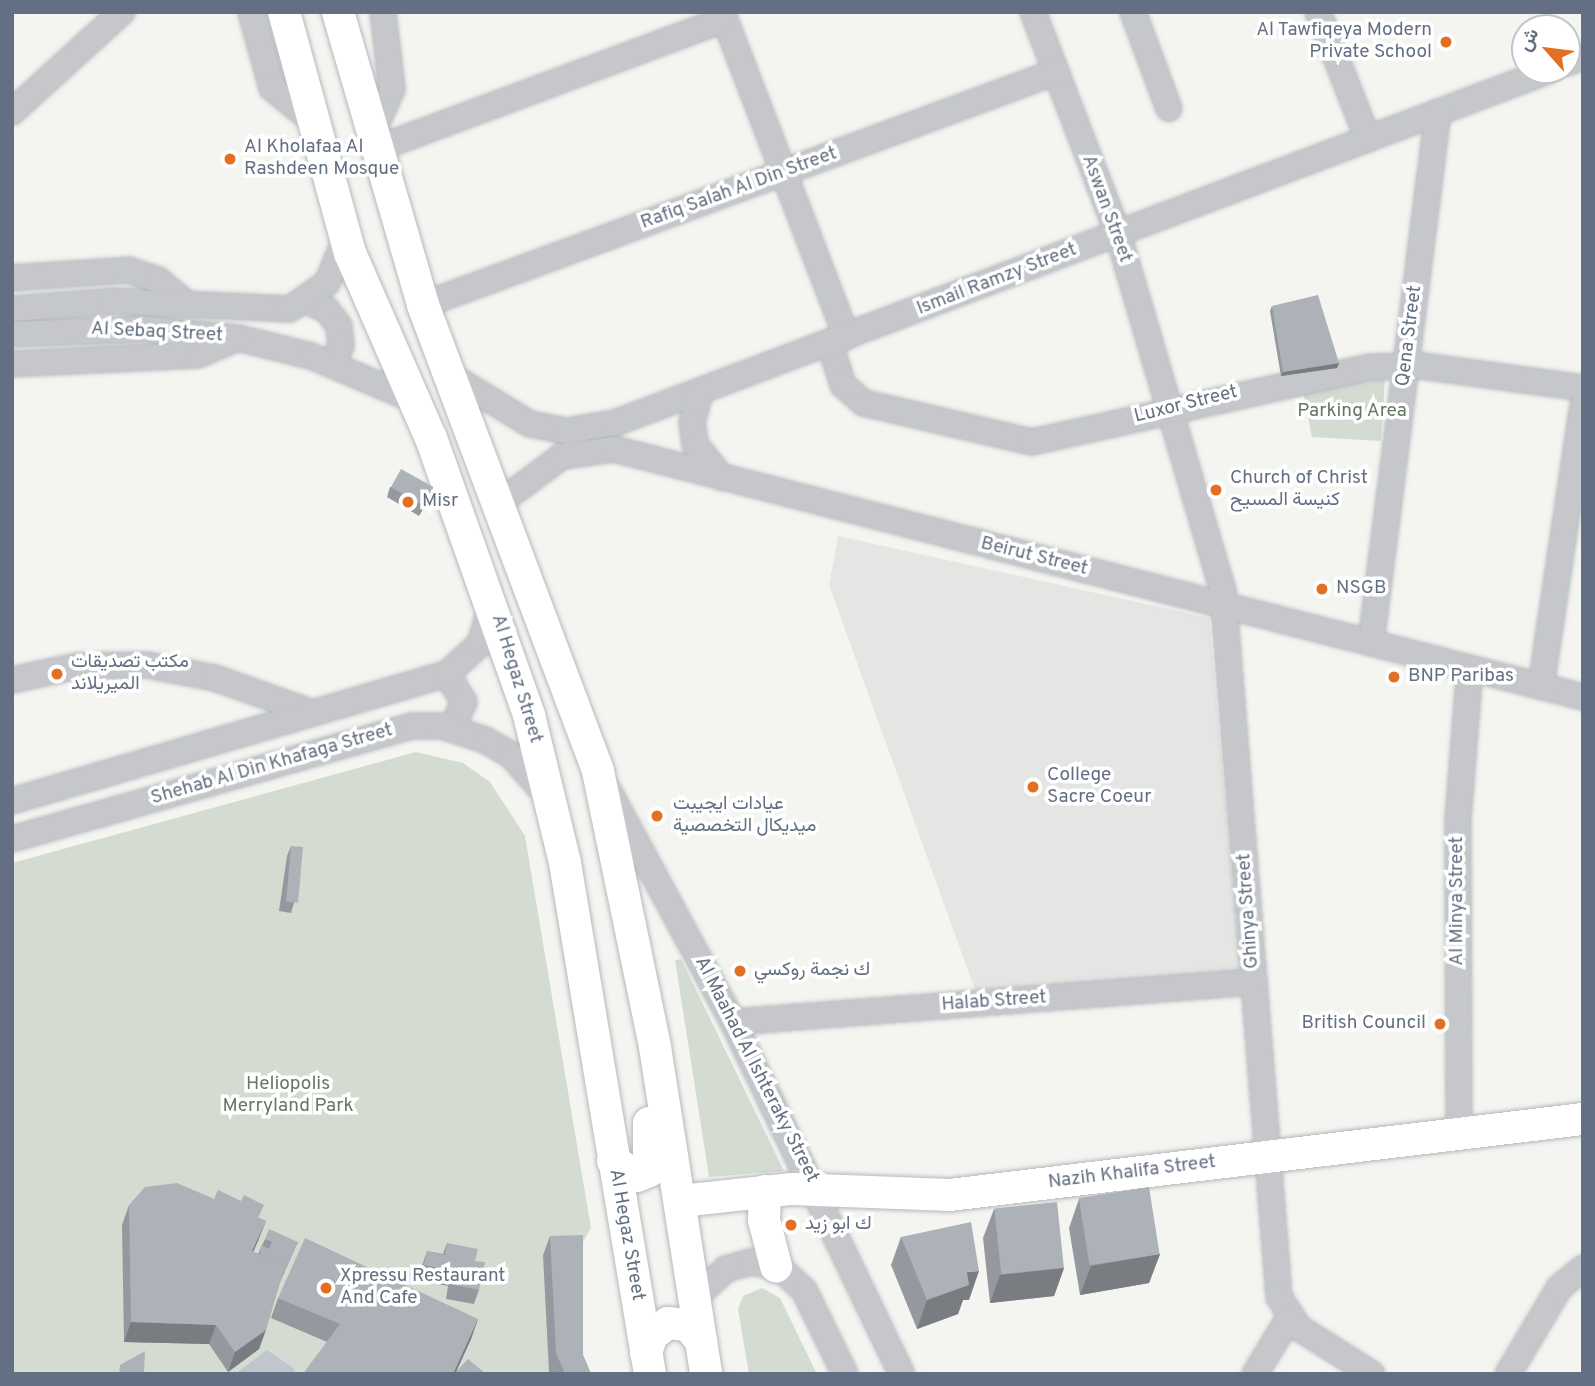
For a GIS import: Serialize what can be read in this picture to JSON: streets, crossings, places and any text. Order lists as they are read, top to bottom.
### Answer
{
  "streets": {
    "main road": ["Al Hegaz Street", "Nazih Khalifa Street"],
    "street": [
      "Rafiq Salah Al Din Street",
      "Aswan Street",
      "Ismail Ramzy Street",
      "Al Sebaq Street",
      "Qena Street",
      "Luxor Street",
      "Beirut Street",
      "Shehab Al Din Khafaga Street",
      "Al Minya Street",
      "Ghinya Street",
      "Halab Street",
      "Al Maahad Al Ishteraky Street"
    ]
  },
  "crossings": [
    ["Rafiq Salah Al Din Street", "Aswan Street"],
    ["Rafiq Salah Al Din Street", "Luxor Street"],
    ["Aswan Street", "Ismail Ramzy Street"],
    ["Aswan Street", "Luxor Street"],
    ["Aswan Street", "Ghinya Street"],
    ["Ismail Ramzy Street", "Qena Street"],
    ["Ismail Ramzy Street", "Luxor Street"],
    ["Al Sebaq Street", "Al Hegaz Street"],
    ["Qena Street", "Luxor Street"],
    ["Qena Street", "Beirut Street"],
    ["Luxor Street", "Ghinya Street"],
    ["Beirut Street", "Al Minya Street"],
    ["Beirut Street", "Ghinya Street"],
    ["Al Hegaz Street", "Shehab Al Din Khafaga Street"],
    ["Al Minya Street", "Nazih Khalifa Street"],
    ["Ghinya Street", "Halab Street"],
    ["Ghinya Street", "Nazih Khalifa Street"],
    ["Halab Street", "Al Maahad Al Ishteraky Street"],
    ["Al Maahad Al Ishteraky Street", "Nazih Khalifa Street"]
  ],
  "parks": ["Parking Area", "Heliopolis Merryland Park"],
  "places": [
    "Al Tawfiqeya Modern Private School",
    "Al Kholafaa Al Rashdeen Mosque",
    "Church of Christ كنيسة المسيح",
    "Misr",
    "NSGB",
    "مكتب تصديقات الميريلاند",
    "BNP Paribas",
    "College Sacre Coeur",
    "عيادات ايجيبت ميديكال التخصصية",
    "ك نجمة روكسي",
    "British Council",
    "ك ابو زيد",
    "Xpressu Restaurant And Cafe"
  ],
  "north": "top left"
}
